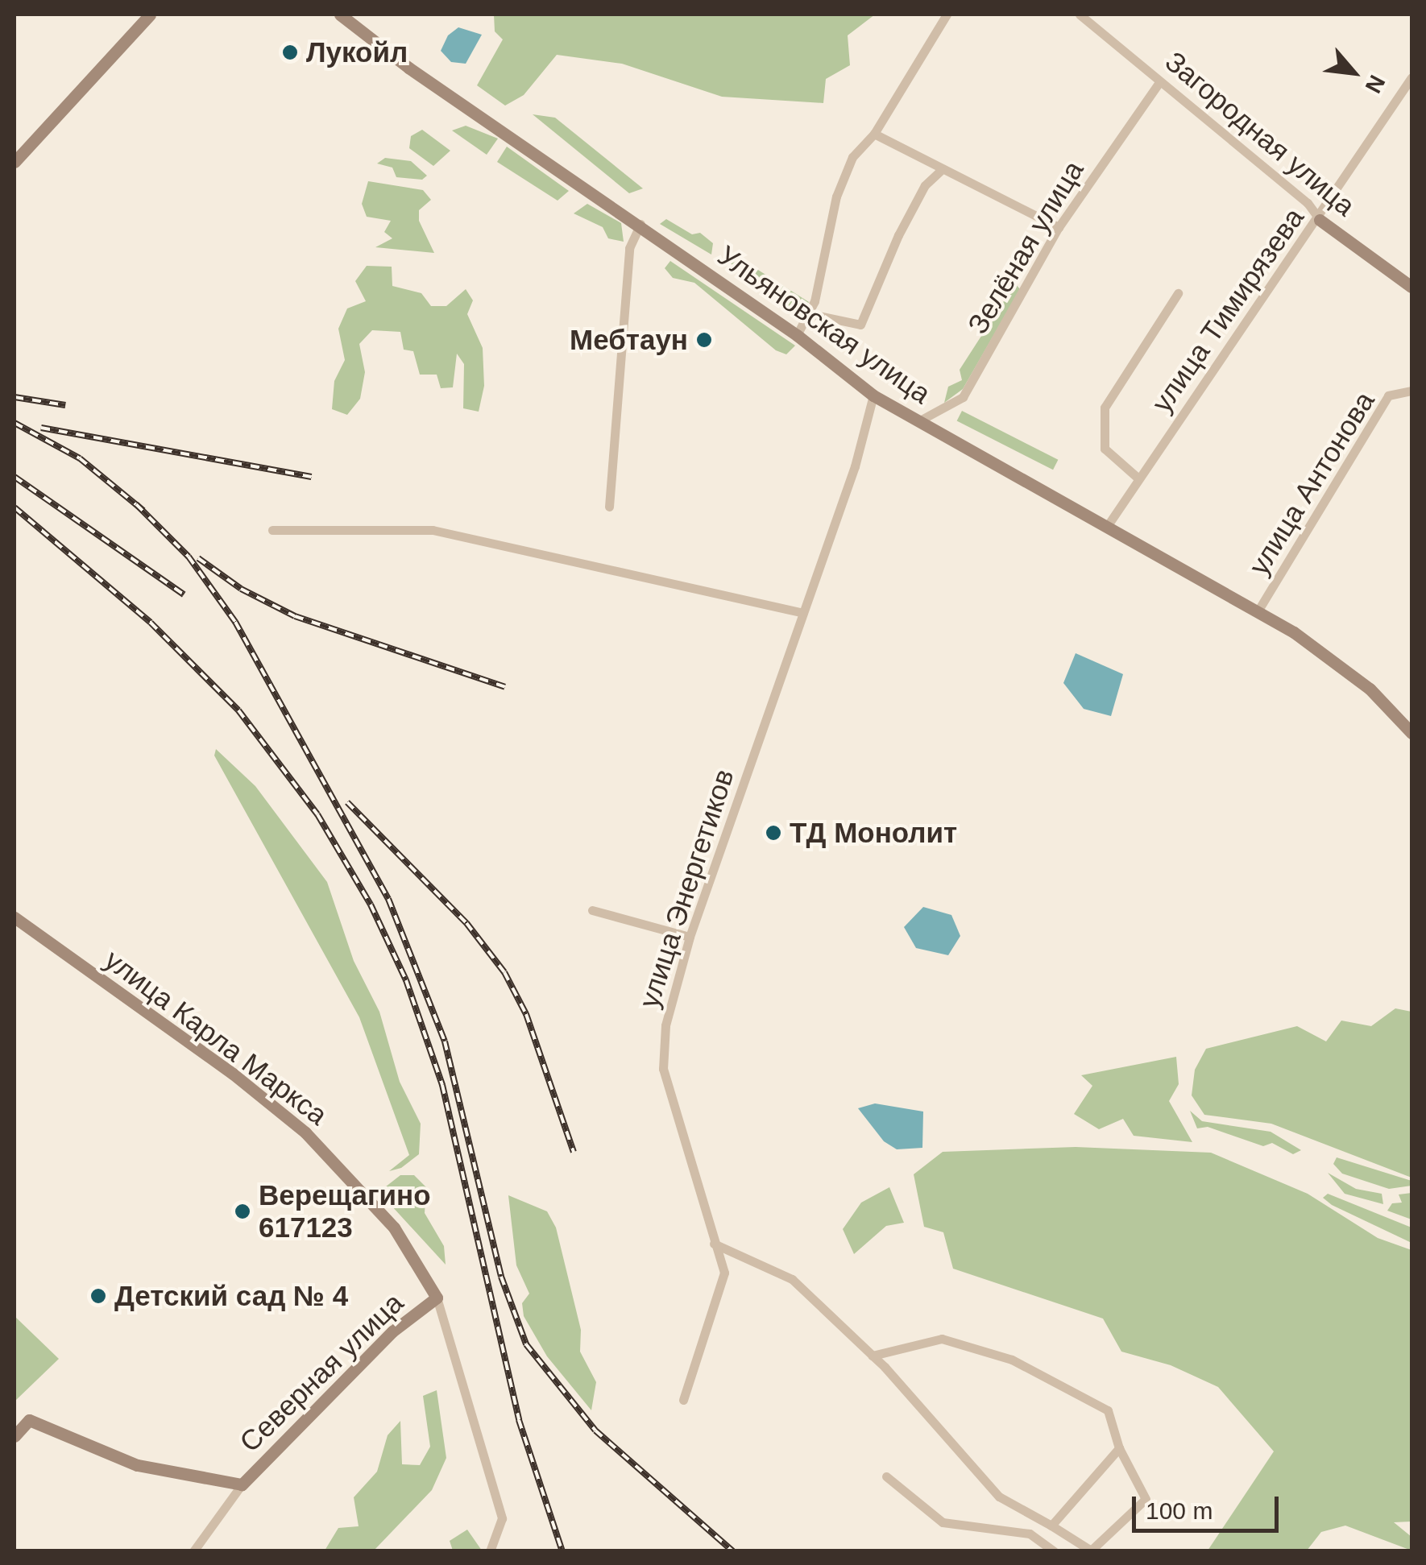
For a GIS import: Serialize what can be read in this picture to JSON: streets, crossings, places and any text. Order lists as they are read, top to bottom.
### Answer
{
  "streets": {
    "main road": [
      "Загородная улица",
      "Ульяновская улица",
      "улица Карла Маркса",
      "Северная улица"
    ],
    "street": [
      "Зелёная улица",
      "улица Тимирязева",
      "улица Антонова",
      "улица Энергетиков"
    ]
  },
  "crossings": [
    ["Загородная улица", "Зелёная улица"],
    ["Загородная улица", "улица Тимирязева"],
    ["Зелёная улица", "Ульяновская улица"],
    ["улица Тимирязева", "Ульяновская улица"],
    ["Ульяновская улица", "улица Антонова"],
    ["Ульяновская улица", "улица Энергетиков"],
    ["улица Карла Маркса", "Северная улица"]
  ],
  "places": [
    "Лукойл",
    "Мебтаун",
    "ТД Монолит",
    "Верещагино 617123",
    "Детский сад № 4"
  ],
  "scale_bar": "100 m",
  "north": "bottom right"
}
